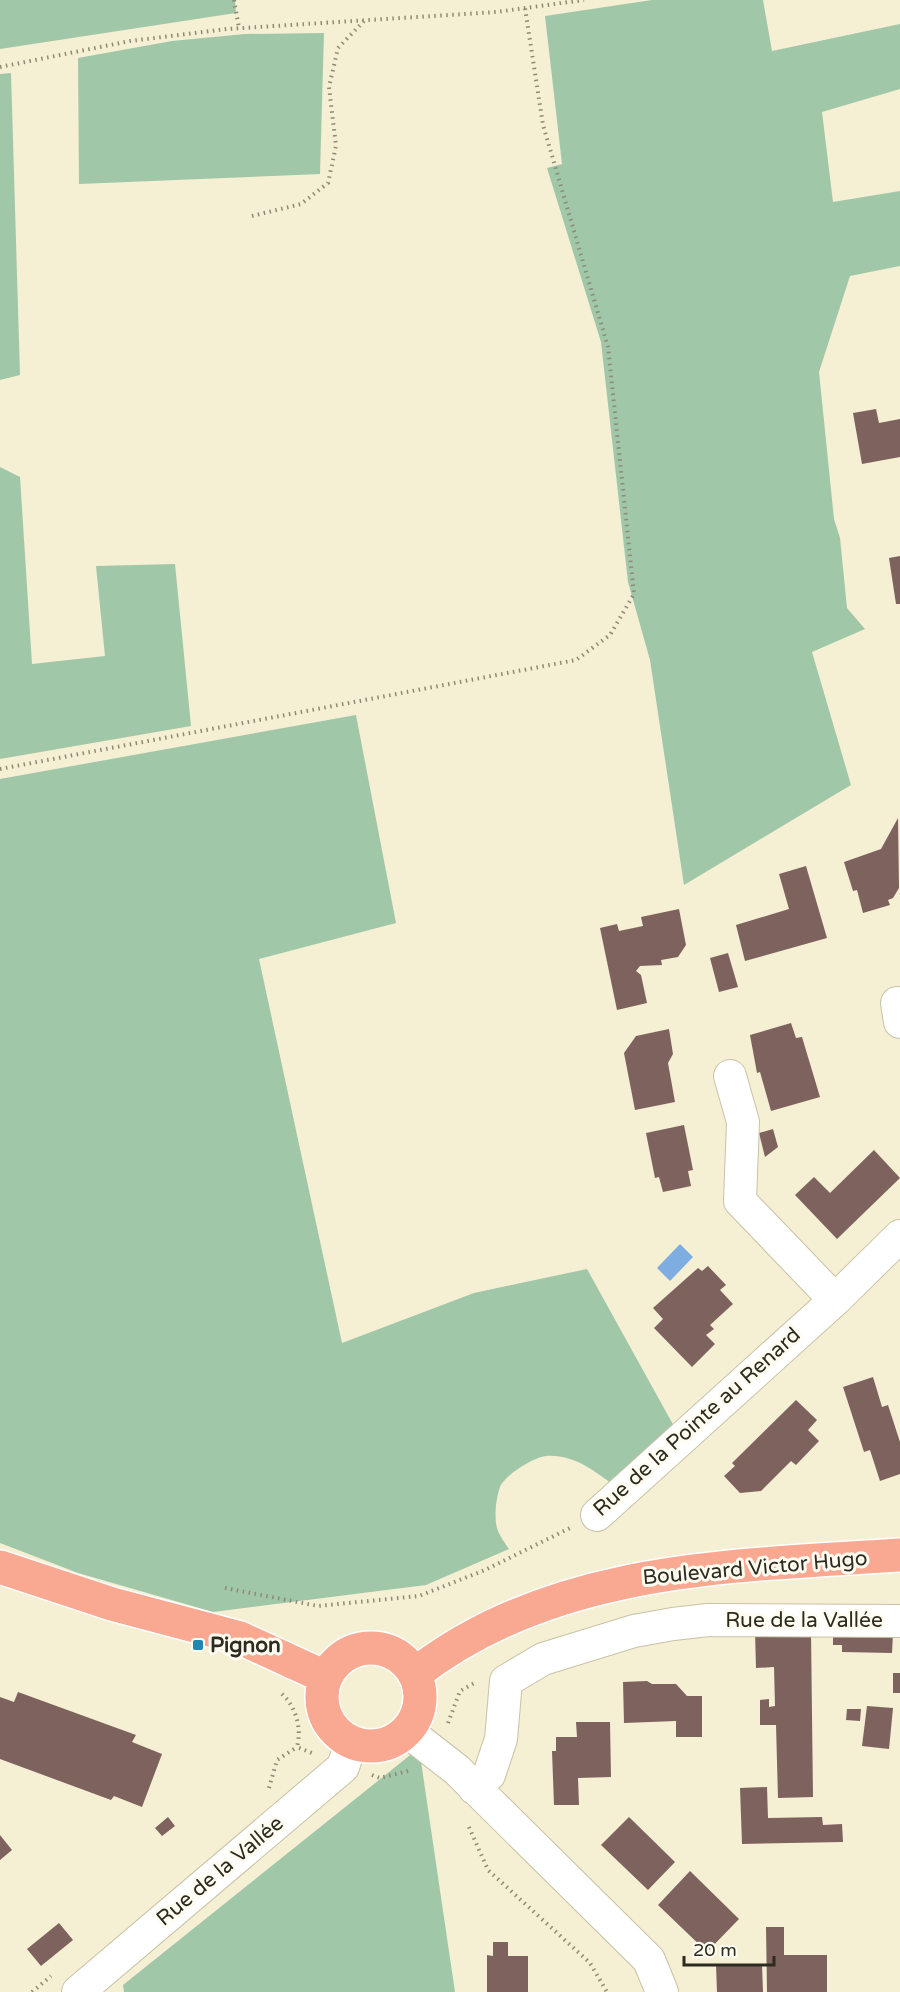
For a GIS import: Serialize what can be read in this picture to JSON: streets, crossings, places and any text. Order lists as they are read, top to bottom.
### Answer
{
  "streets": {
    "main road": ["Boulevard Victor Hugo"],
    "street": ["Rue de la Pointe au Renard", "Rue de la Vallée"]
  },
  "crossings": [
    ["Boulevard Victor Hugo", "Rue de la Vallée"]
  ],
  "places": {
    "transit": ["Pignon"]
  },
  "scale_bar": "20 m"
}
